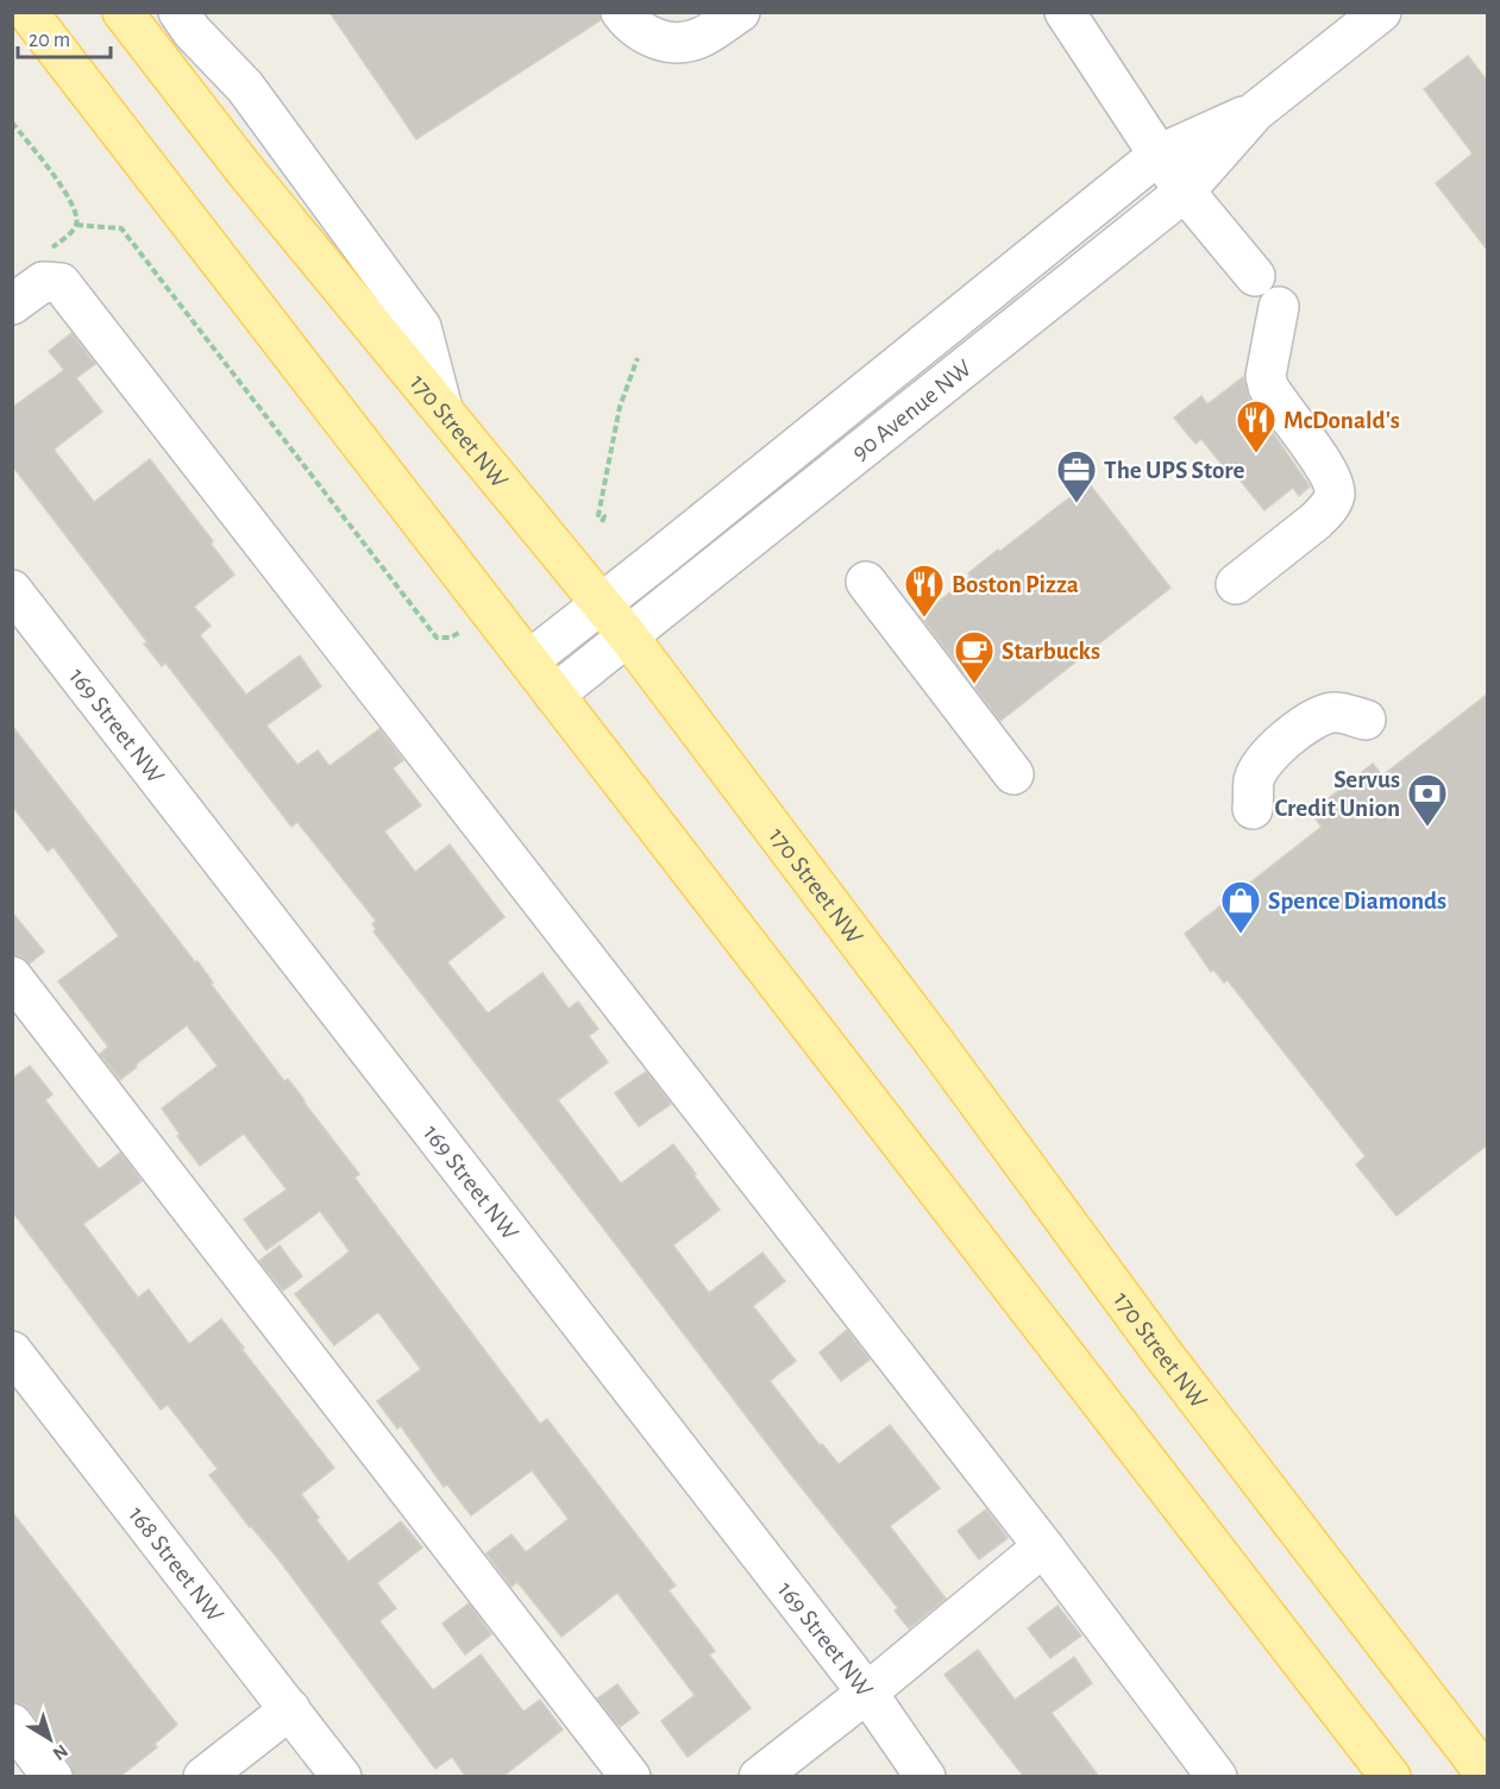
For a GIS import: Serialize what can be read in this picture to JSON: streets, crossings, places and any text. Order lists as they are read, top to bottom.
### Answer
{
  "streets": {
    "main road": ["170 Street NW"],
    "street": ["90 Avenue NW", "169 Street NW", "168 Street NW"]
  },
  "crossings": [
    ["90 Avenue NW", "170 Street NW"]
  ],
  "places": {
    "restaurant": ["McDonald's", "Boston Pizza"],
    "office": ["The UPS Store"],
    "cafe": ["Starbucks"],
    "bank": ["Servus Credit Union"],
    "shop": ["Spence Diamonds"]
  },
  "scale_bar": "20 m",
  "north": "bottom right"
}
